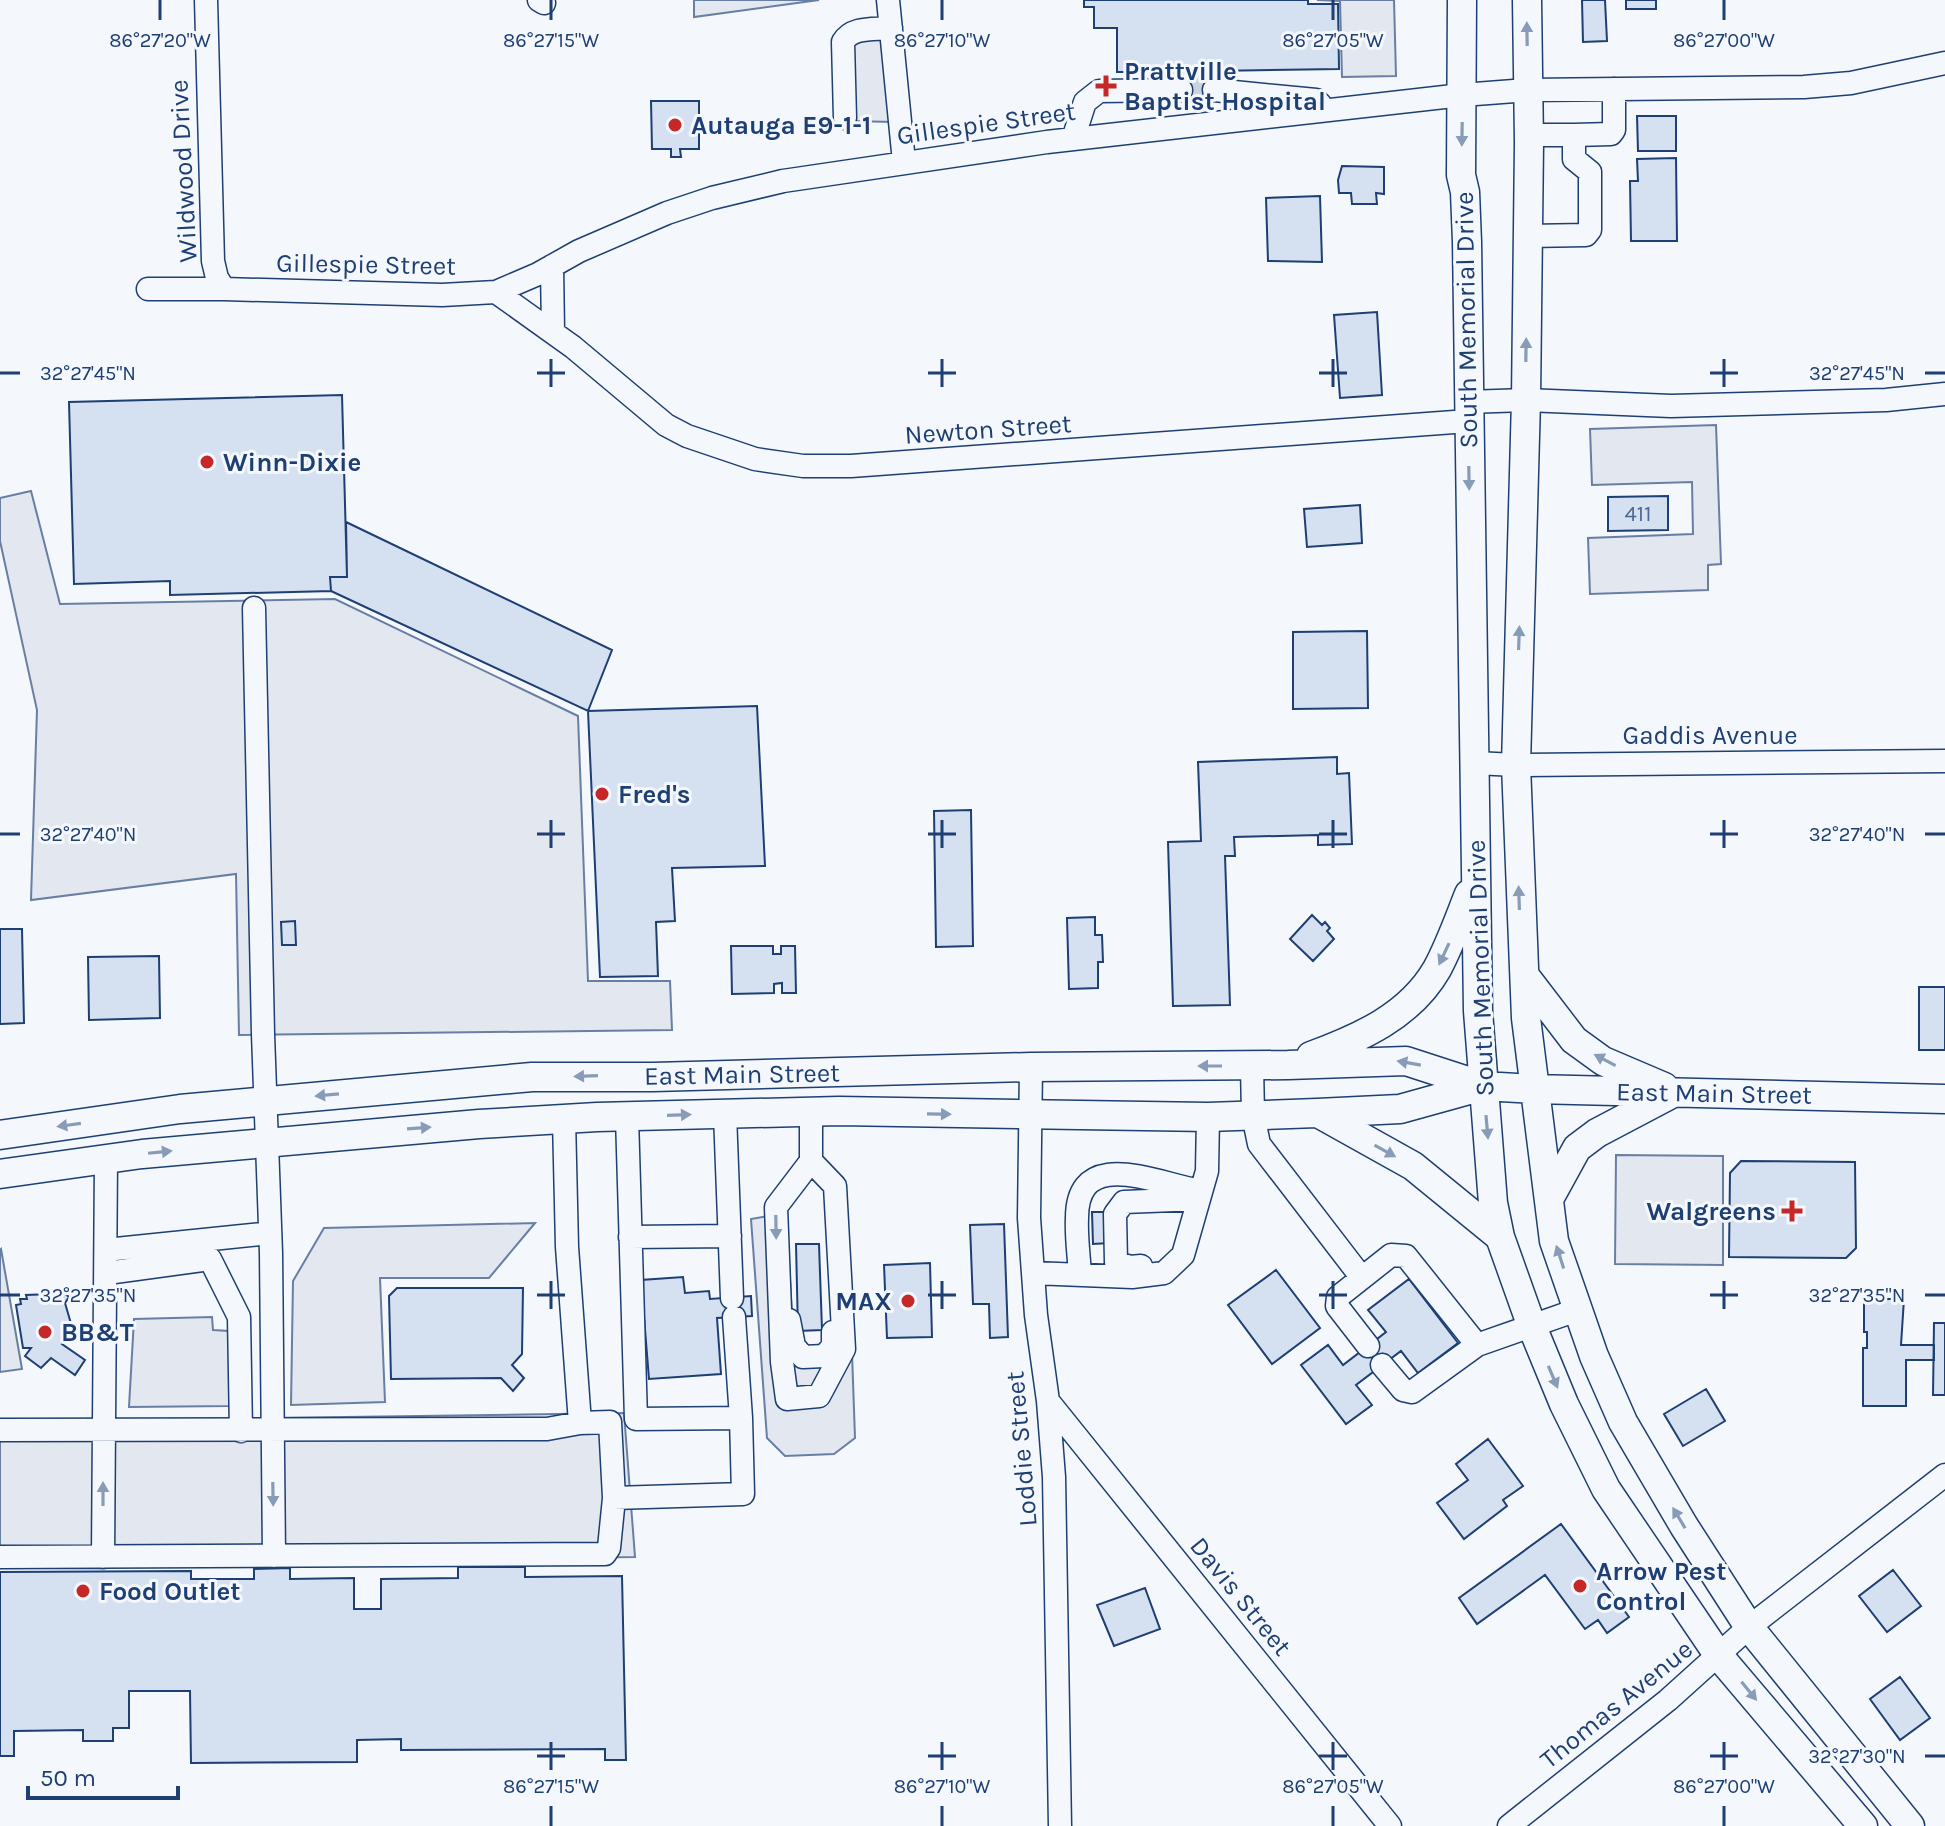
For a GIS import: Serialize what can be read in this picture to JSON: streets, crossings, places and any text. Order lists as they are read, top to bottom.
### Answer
{
  "streets": {
    "main road": ["South Memorial Drive", "East Main Street"],
    "street": [
      "Gillespie Street",
      "Wildwood Drive",
      "Newton Street",
      "Gaddis Avenue",
      "Loddie Street",
      "Davis Street",
      "Thomas Avenue"
    ]
  },
  "crossings": [
    ["Gillespie Street", "Wildwood Drive"],
    ["Gillespie Street", "South Memorial Drive"],
    ["Gillespie Street", "Newton Street"],
    ["South Memorial Drive", "Newton Street"],
    ["South Memorial Drive", "Gaddis Avenue"],
    ["South Memorial Drive", "East Main Street"],
    ["South Memorial Drive", "Thomas Avenue"],
    ["East Main Street", "Loddie Street"],
    ["Loddie Street", "Davis Street"]
  ],
  "places": {
    "health": ["Prattville Baptist Hospital", "Walgreens"],
    "other": [
      "Autauga E9-1-1",
      "Winn-Dixie",
      "Fred's",
      "MAX",
      "BB&T",
      "Arrow Pest Control",
      "Food Outlet"
    ]
  },
  "house_numbers": ["411"],
  "scale_bar": "50 m",
  "coordinates": [
    "86°27'20\"W",
    "86°27'15\"W",
    "86°27'10\"W",
    "86°27'05\"W",
    "86°27'00\"W",
    "32°27'45\"N",
    "32°27'40\"N",
    "32°27'35\"N",
    "32°27'30\"N"
  ]
}
